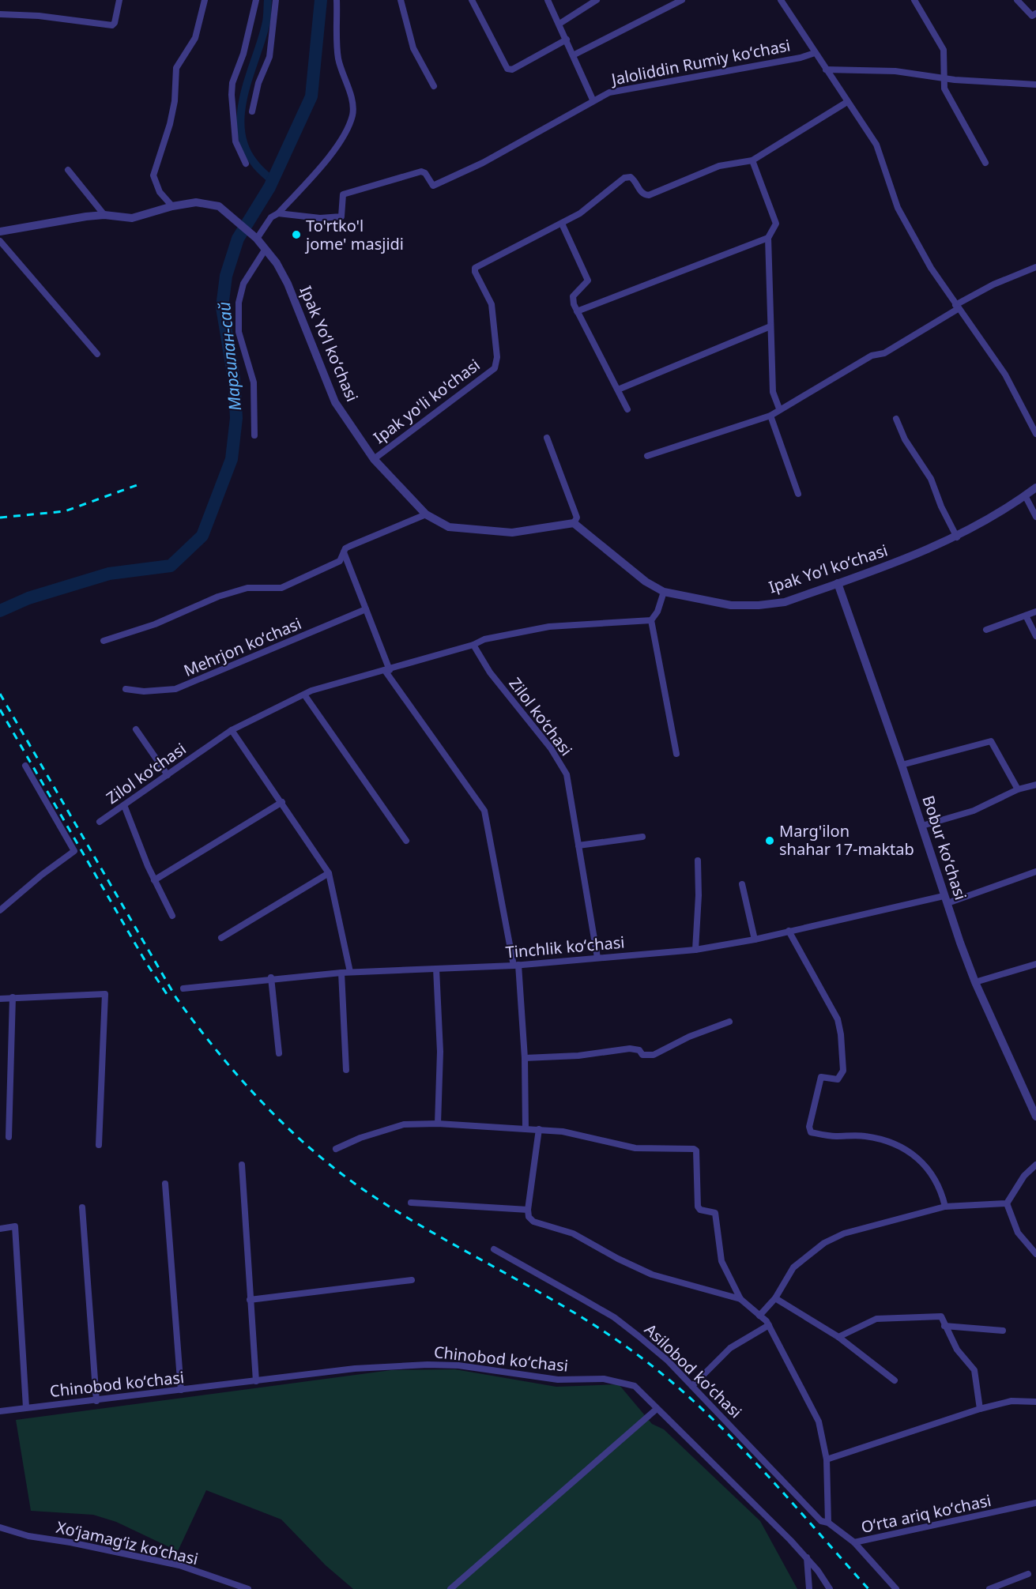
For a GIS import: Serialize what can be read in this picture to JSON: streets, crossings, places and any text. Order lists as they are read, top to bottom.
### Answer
{
  "streets": {
    "street": [
      "Jaloliddin Rumiy koʻchasi",
      "Ipak Yoʻl koʻchasi",
      "Ipak yo'li ko'chasi",
      "Mehrjon koʻchasi",
      "Zilol ko‘chasi",
      "Bobur koʻchasi",
      "Tinchlik koʻchasi",
      "Chinobod koʻchasi",
      "Asilobod koʻchasi",
      "Oʻrta ariq koʻchasi",
      "Xoʻjamagʻiz koʻchasi"
    ]
  },
  "crossings": [
    ["Ipak Yoʻl koʻchasi", "Ipak yo'li ko'chasi"],
    ["Ipak Yoʻl koʻchasi", "Bobur koʻchasi"],
    ["Zilol ko‘chasi", "Tinchlik koʻchasi"],
    ["Bobur koʻchasi", "Tinchlik koʻchasi"],
    ["Asilobod koʻchasi", "Oʻrta ariq koʻchasi"]
  ],
  "water": ["Маргилан-сай"],
  "places": ["To'rtko'l jome' masjidi", "Marg'ilon shahar 17-maktab"]
}
